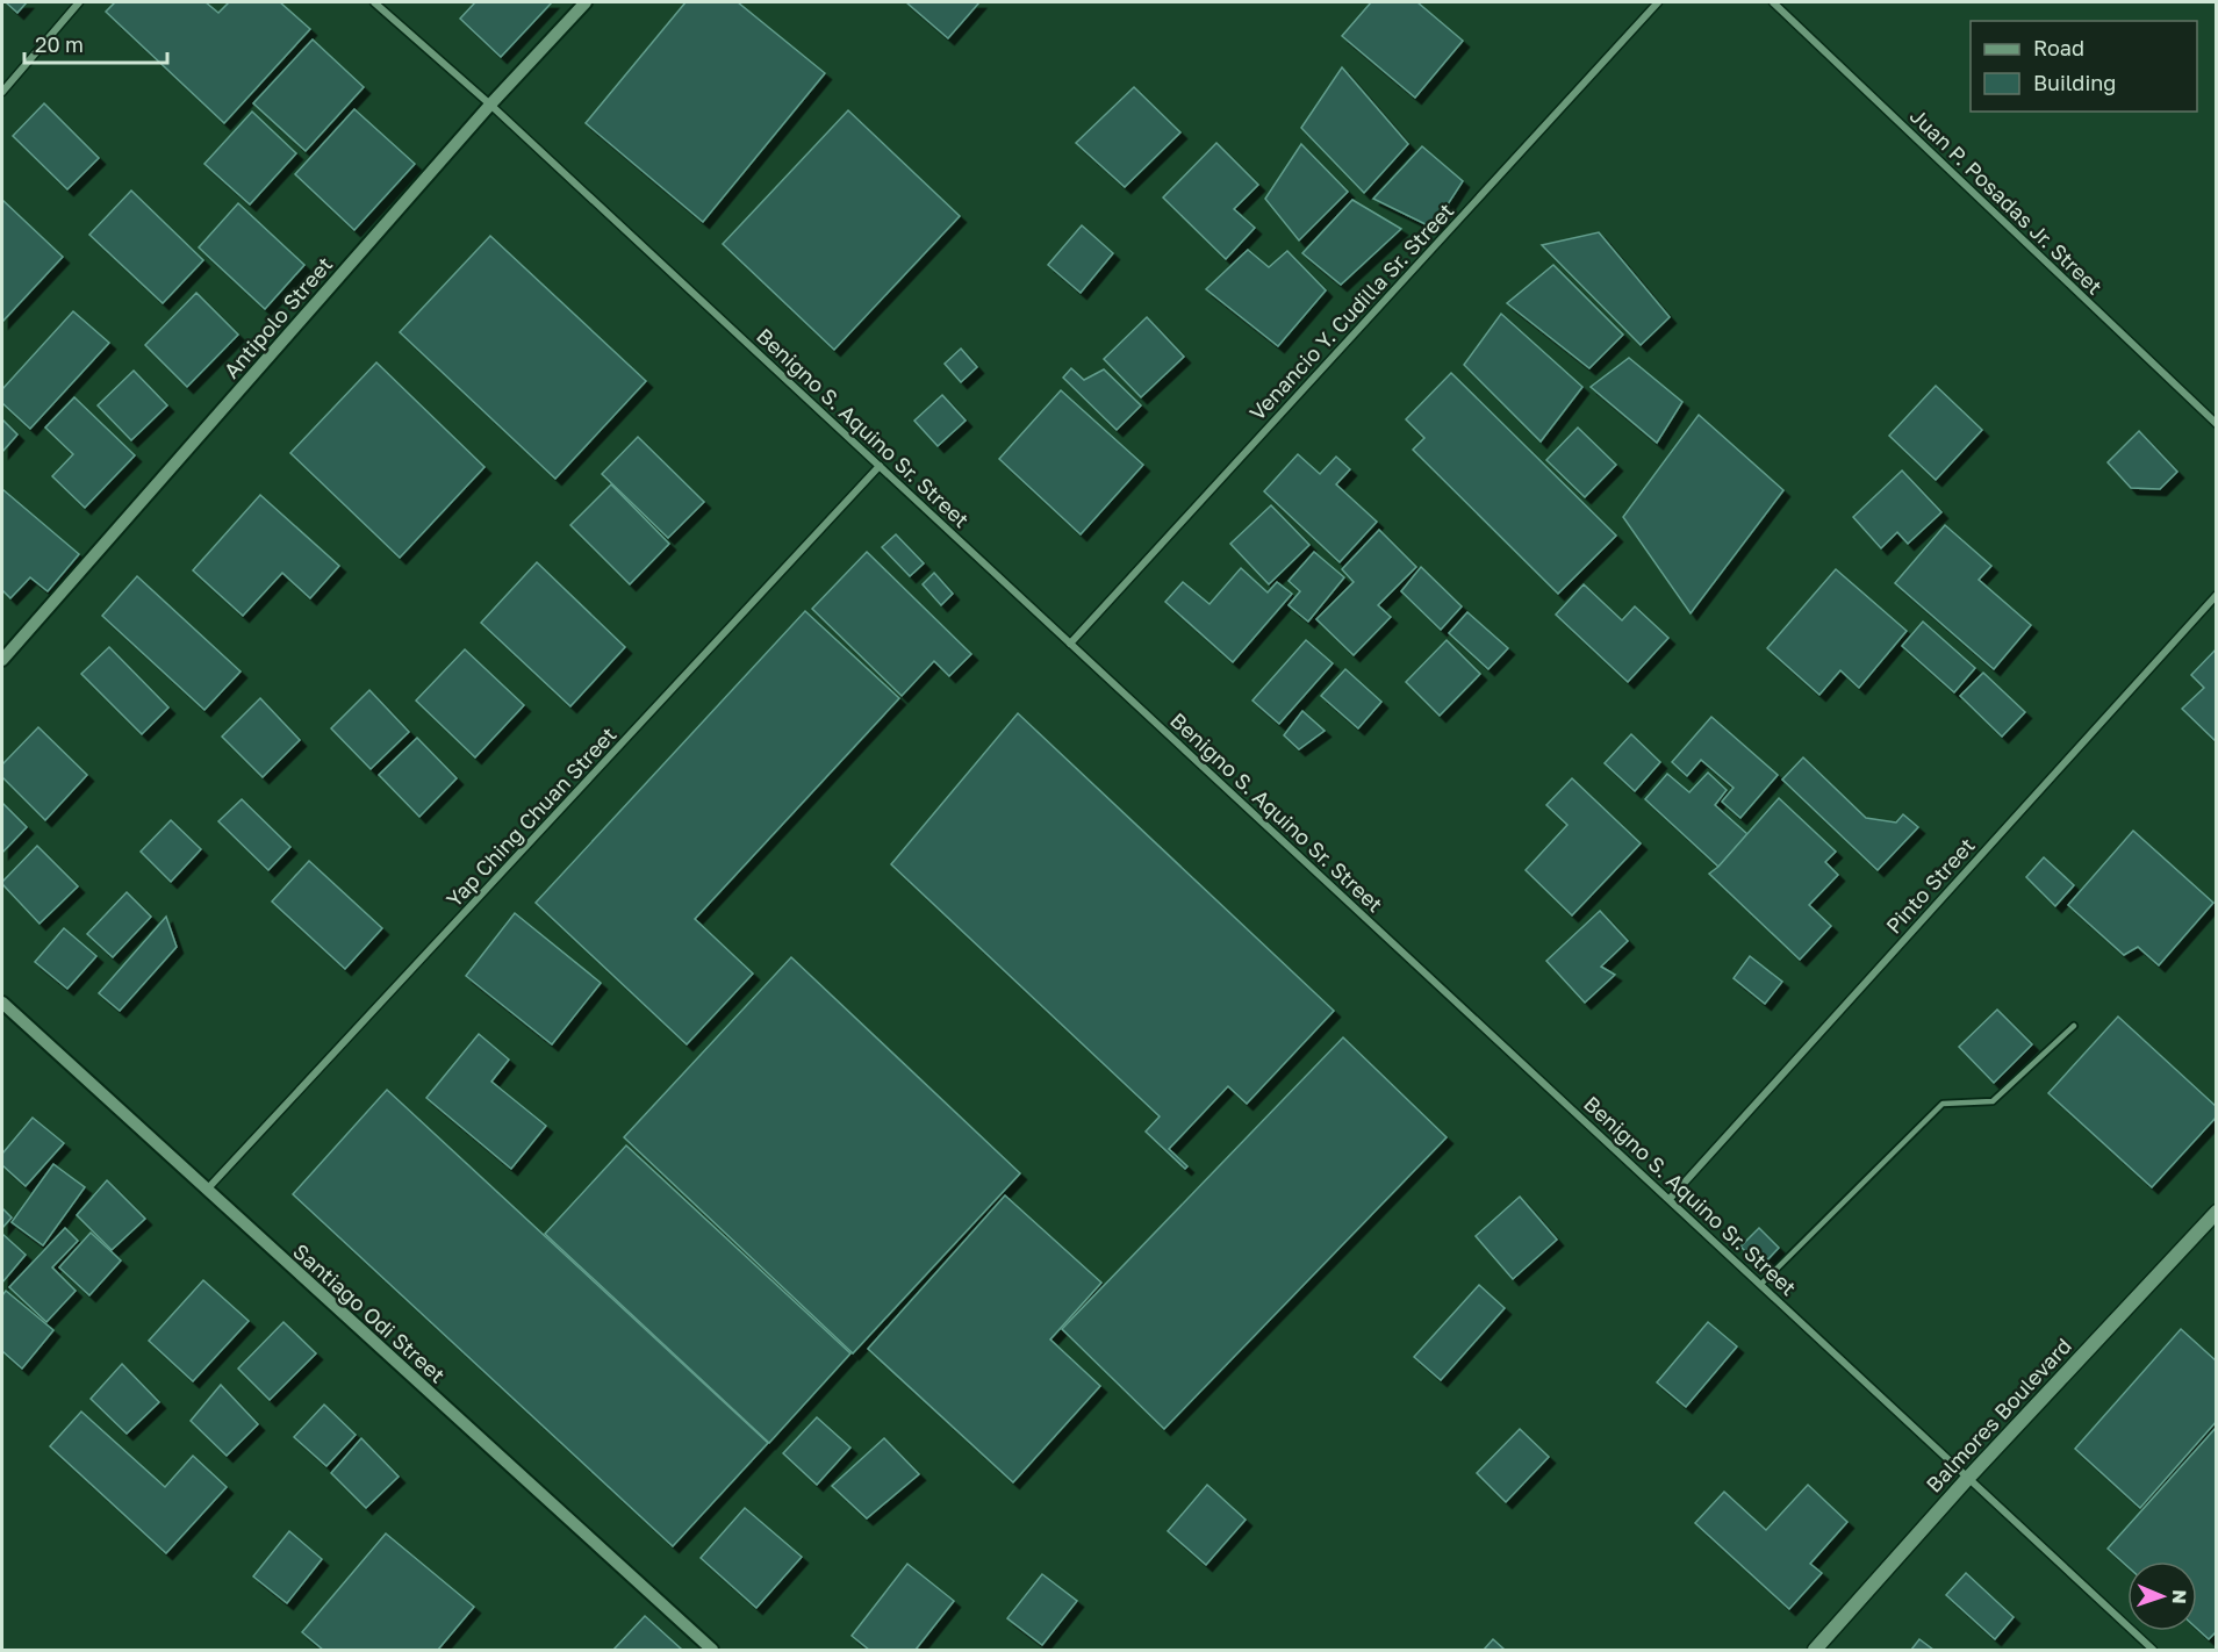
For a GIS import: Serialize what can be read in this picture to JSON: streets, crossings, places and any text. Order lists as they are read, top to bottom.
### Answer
{
  "streets": {
    "main road": ["Balmores Boulevard"],
    "street": [
      "Juan P. Posadas Jr. Street",
      "Venancio Y. Cudilla Sr. Street",
      "Antipolo Street",
      "Benigno S. Aquino Sr. Street",
      "Yap Ching Chuan Street",
      "Pinto Street",
      "Santiago Odi Street"
    ]
  },
  "crossings": [
    ["Venancio Y. Cudilla Sr. Street", "Benigno S. Aquino Sr. Street"],
    ["Antipolo Street", "Benigno S. Aquino Sr. Street"],
    ["Benigno S. Aquino Sr. Street", "Yap Ching Chuan Street"],
    ["Benigno S. Aquino Sr. Street", "Pinto Street"],
    ["Benigno S. Aquino Sr. Street", "Balmores Boulevard"],
    ["Yap Ching Chuan Street", "Santiago Odi Street"]
  ],
  "legend": ["Road", "Building"],
  "scale_bar": "20 m",
  "north": "right"
}
